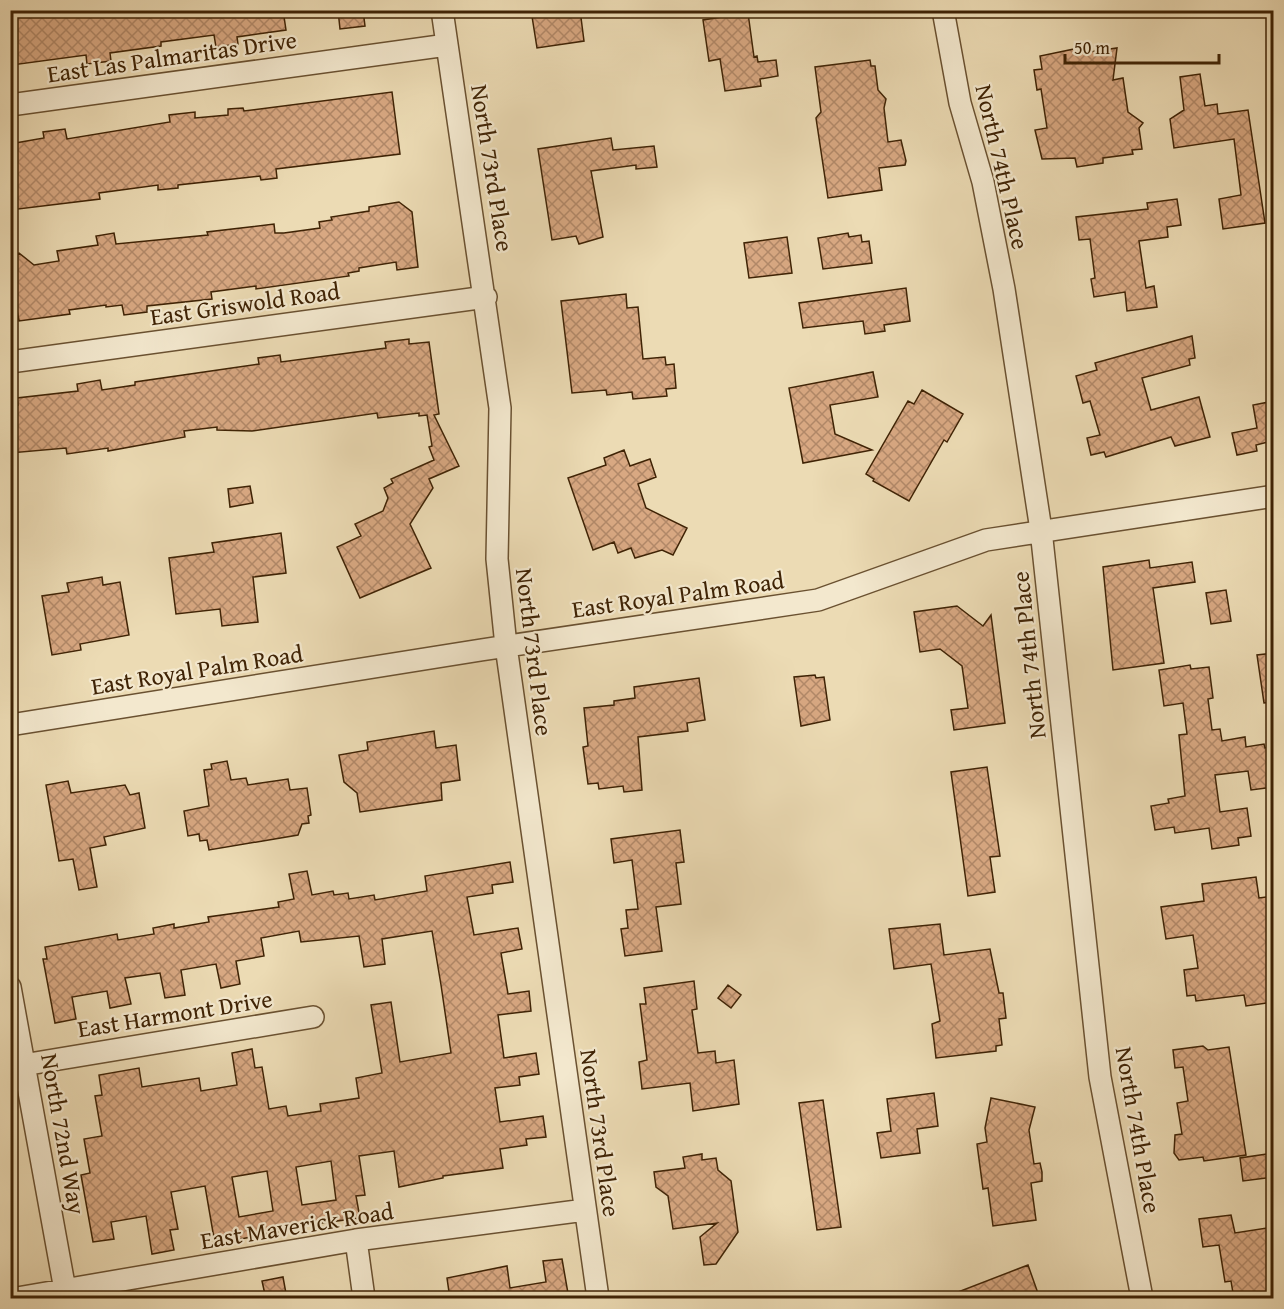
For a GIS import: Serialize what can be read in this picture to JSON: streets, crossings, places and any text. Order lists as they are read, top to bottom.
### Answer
{
  "streets": {
    "street": [
      "East Las Palmaritas Drive",
      "North 74th Place",
      "North 73rd Place",
      "East Griswold Road",
      "East Royal Palm Road",
      "East Harmont Drive",
      "North 72nd Way",
      "East Maverick Road"
    ]
  },
  "crossings": [
    ["East Las Palmaritas Drive", "North 73rd Place"],
    ["North 74th Place", "East Royal Palm Road"],
    ["North 73rd Place", "East Griswold Road"],
    ["North 73rd Place", "East Royal Palm Road"],
    ["North 73rd Place", "East Maverick Road"],
    ["East Harmont Drive", "North 72nd Way"],
    ["North 72nd Way", "East Maverick Road"]
  ],
  "scale_bar": "50 m"
}
